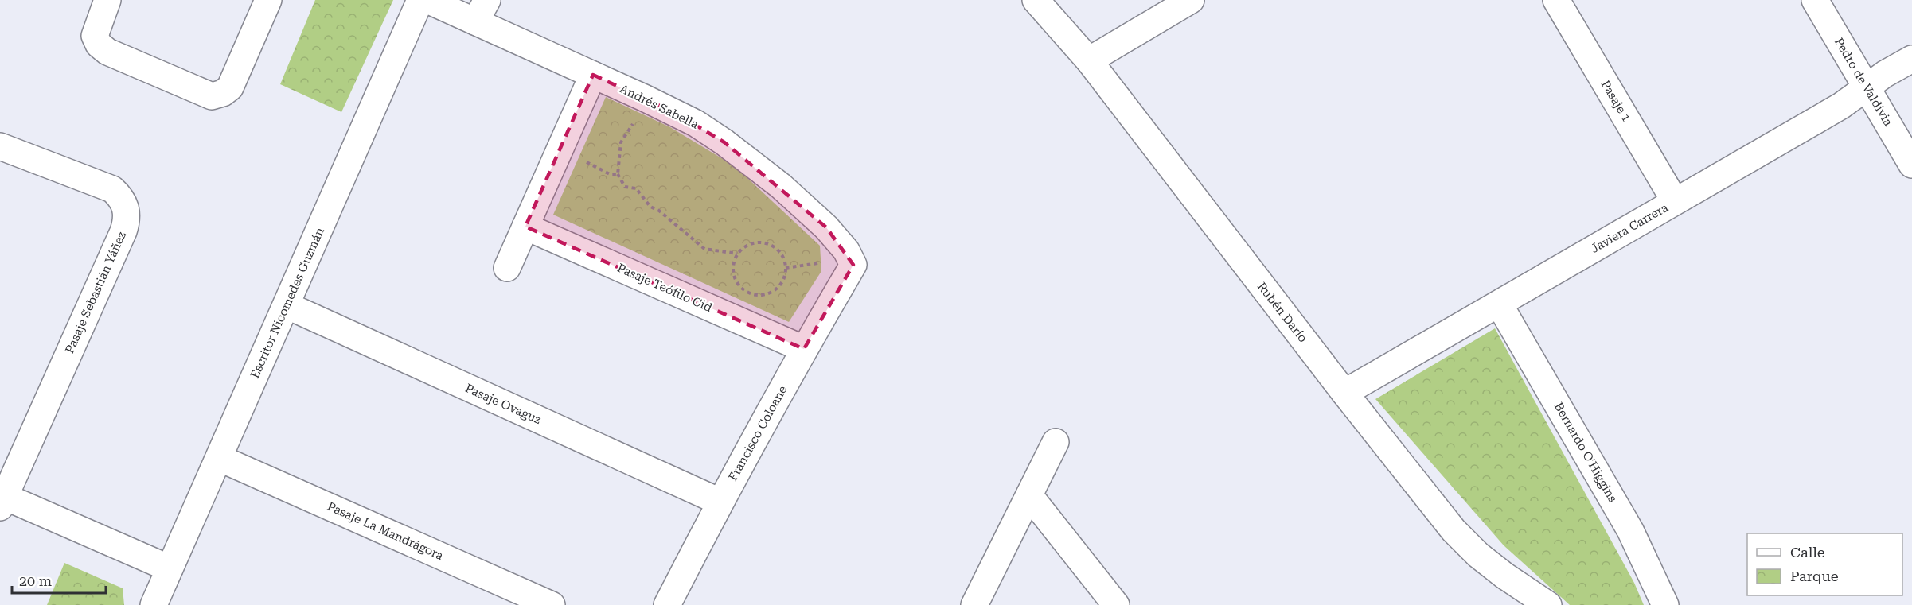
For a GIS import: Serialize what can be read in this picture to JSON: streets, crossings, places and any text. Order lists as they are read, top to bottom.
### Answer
{
  "streets": {
    "street": [
      "Pedro de Valdivia",
      "Pasaje 1",
      "Andrés Sabella",
      "Javiera Carrera",
      "Pasaje Teófilo Cid",
      "Pasaje Sebastián Yáñez",
      "Escritor Nicomedes Guzmán",
      "Rubén Darío",
      "Pasaje Ovaguz",
      "Francisco Coloane",
      "Bernardo O'Higgins",
      "Pasaje La Mandrágora"
    ]
  },
  "crossings": [
    ["Pedro de Valdivia", "Javiera Carrera"],
    ["Pasaje 1", "Javiera Carrera"],
    ["Andrés Sabella", "Francisco Coloane"],
    ["Javiera Carrera", "Rubén Darío"],
    ["Javiera Carrera", "Bernardo O'Higgins"],
    ["Pasaje Teófilo Cid", "Francisco Coloane"],
    ["Escritor Nicomedes Guzmán", "Pasaje Ovaguz"],
    ["Escritor Nicomedes Guzmán", "Pasaje La Mandrágora"],
    ["Pasaje Ovaguz", "Francisco Coloane"]
  ],
  "legend": ["Calle", "Parque"],
  "scale_bar": "20 m"
}
